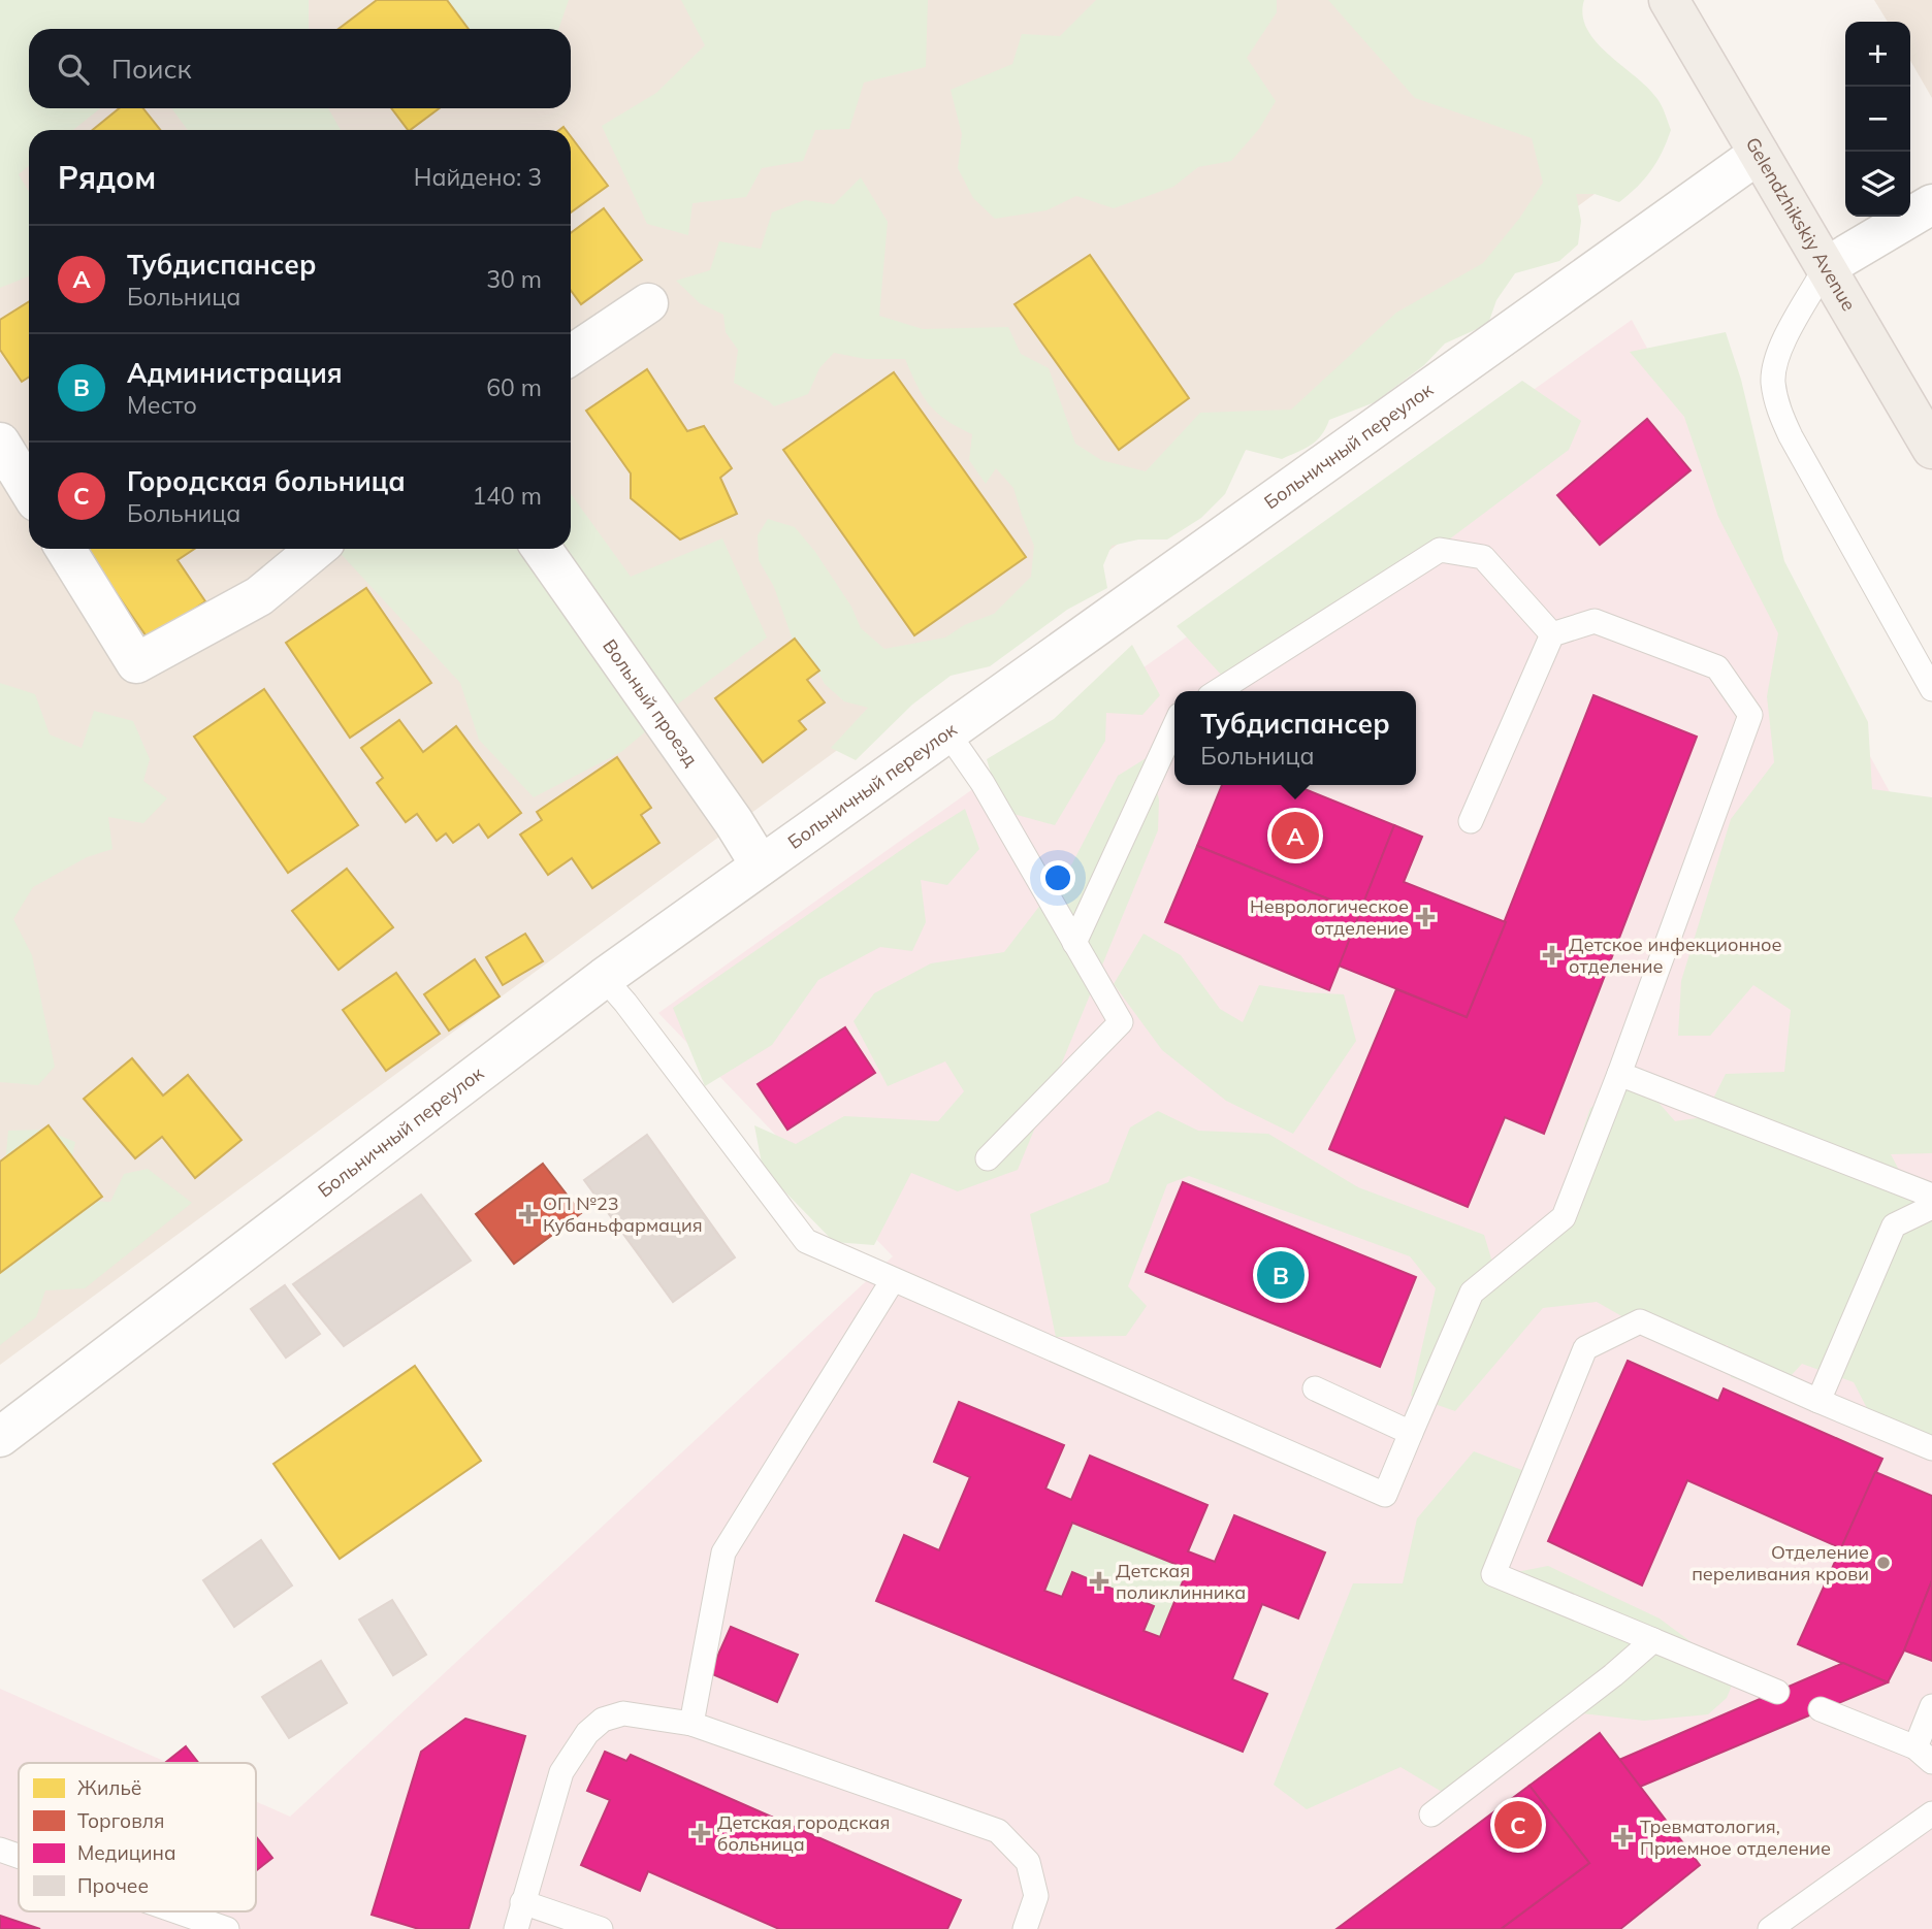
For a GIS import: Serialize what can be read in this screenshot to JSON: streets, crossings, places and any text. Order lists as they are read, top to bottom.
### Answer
{
  "streets": {
    "main road": ["Gelendzhikskiy Avenue"],
    "street": ["Больничный переулок", "Вольный проезд"]
  },
  "crossings": [
    ["Gelendzhikskiy Avenue", "Больничный переулок"],
    ["Больничный переулок", "Вольный проезд"]
  ],
  "places": {
    "health": [
      "Неврологическое отделение",
      "Детское инфекционное отделение",
      "ОП №23 Кубаньфармация",
      "Детская поликлинника",
      "Детская городская больница",
      "Тревматология, Приемное отделение"
    ],
    "other": ["Отделение переливания крови"]
  },
  "legend": [
    "Жильё",
    "Торговля",
    "Медицина",
    "Прочее"
  ],
  "page": {
    "map_buttons": ["+", "−"],
    "search": "Поиск",
    "heading": ["Рядом", "Найдено: 3"],
    "list": [
      {
        "mark": "A",
        "name": "Тубдиспансер",
        "note": "Больница",
        "value": "30 m"
      },
      {
        "mark": "B",
        "name": "Администрация",
        "note": "Место",
        "value": "60 m"
      },
      {
        "mark": "C",
        "name": "Городская больница",
        "note": "Больница",
        "value": "140 m"
      }
    ],
    "popup": ["Тубдиспансер", "Больница"],
    "pins": ["A", "B", "C"]
  }
}
